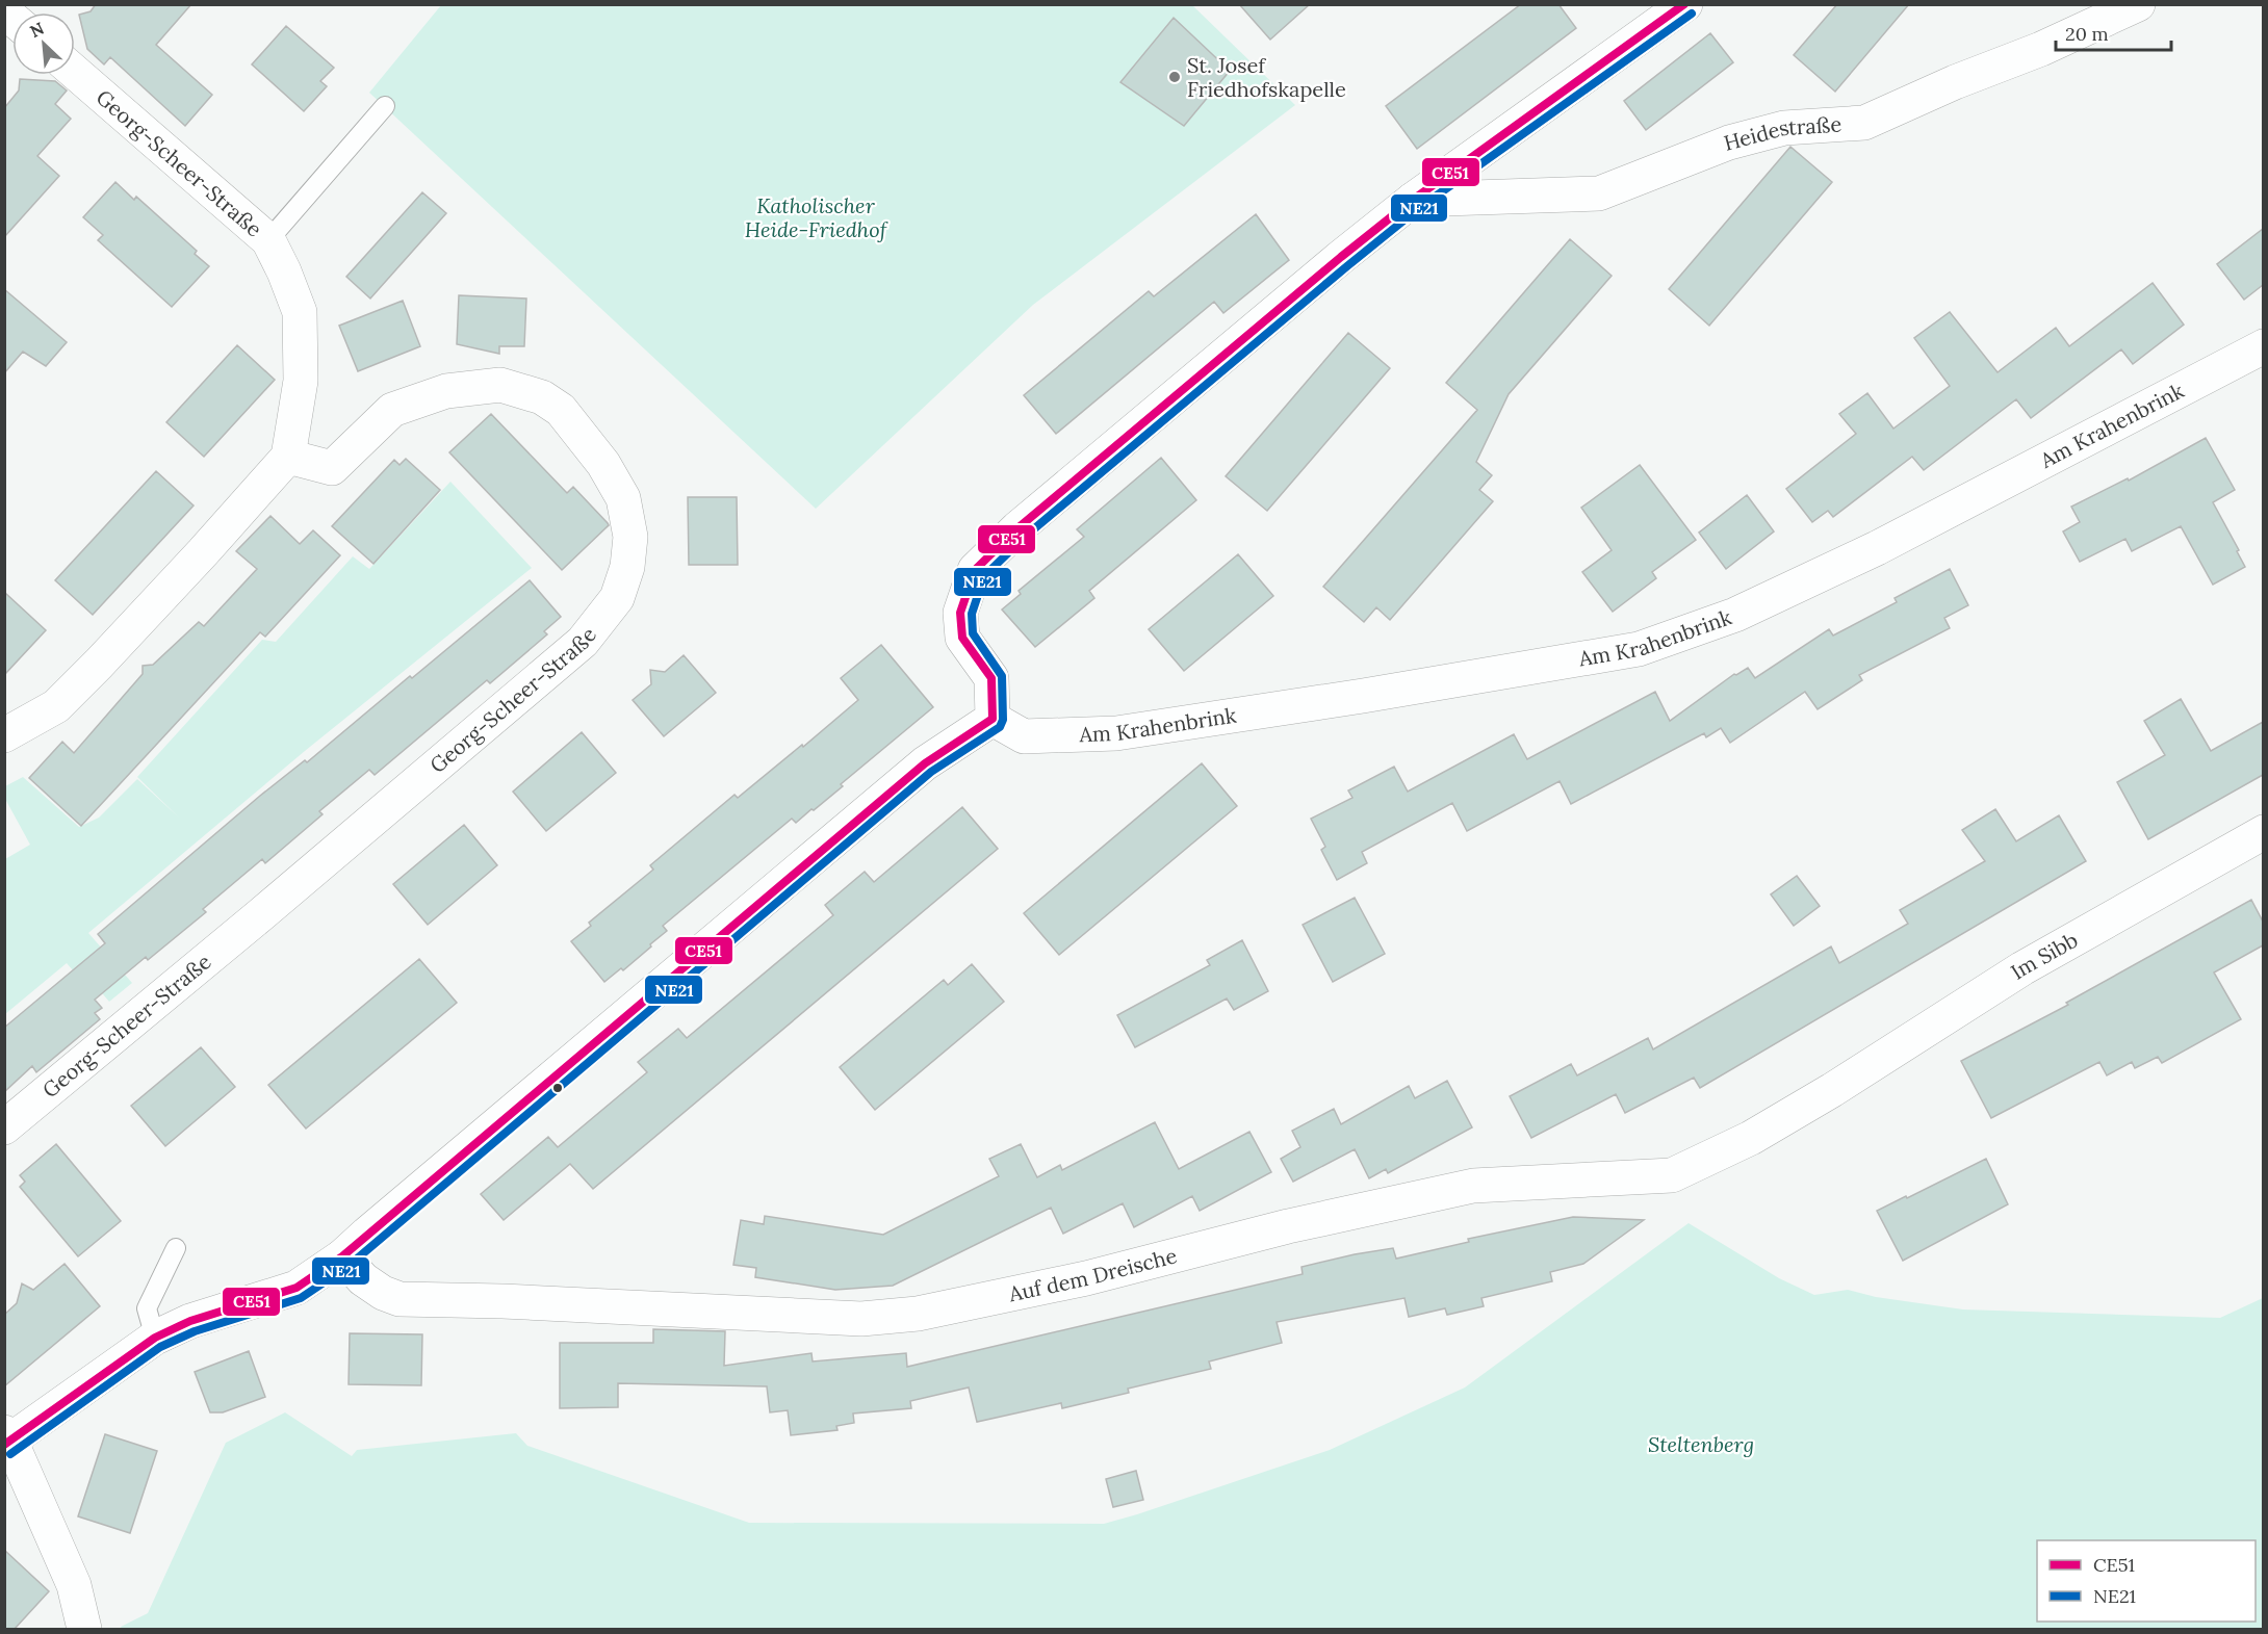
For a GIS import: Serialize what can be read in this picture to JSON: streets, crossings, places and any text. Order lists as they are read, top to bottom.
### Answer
{
  "streets": {
    "street": [
      "Heidestraße",
      "Georg-Scheer-Straße",
      "Am Krahenbrink",
      "Im Sibb",
      "Auf dem Dreische"
    ]
  },
  "crossings": [
    ["Im Sibb", "Auf dem Dreische"]
  ],
  "parks": ["Katholischer Heide-Friedhof", "Steltenberg"],
  "places": ["St. Josef Friedhofskapelle"],
  "lines": ["transit line CE51", "transit line NE21"],
  "legend": ["CE51", "NE21"],
  "scale_bar": "20 m",
  "north": "top left"
}
